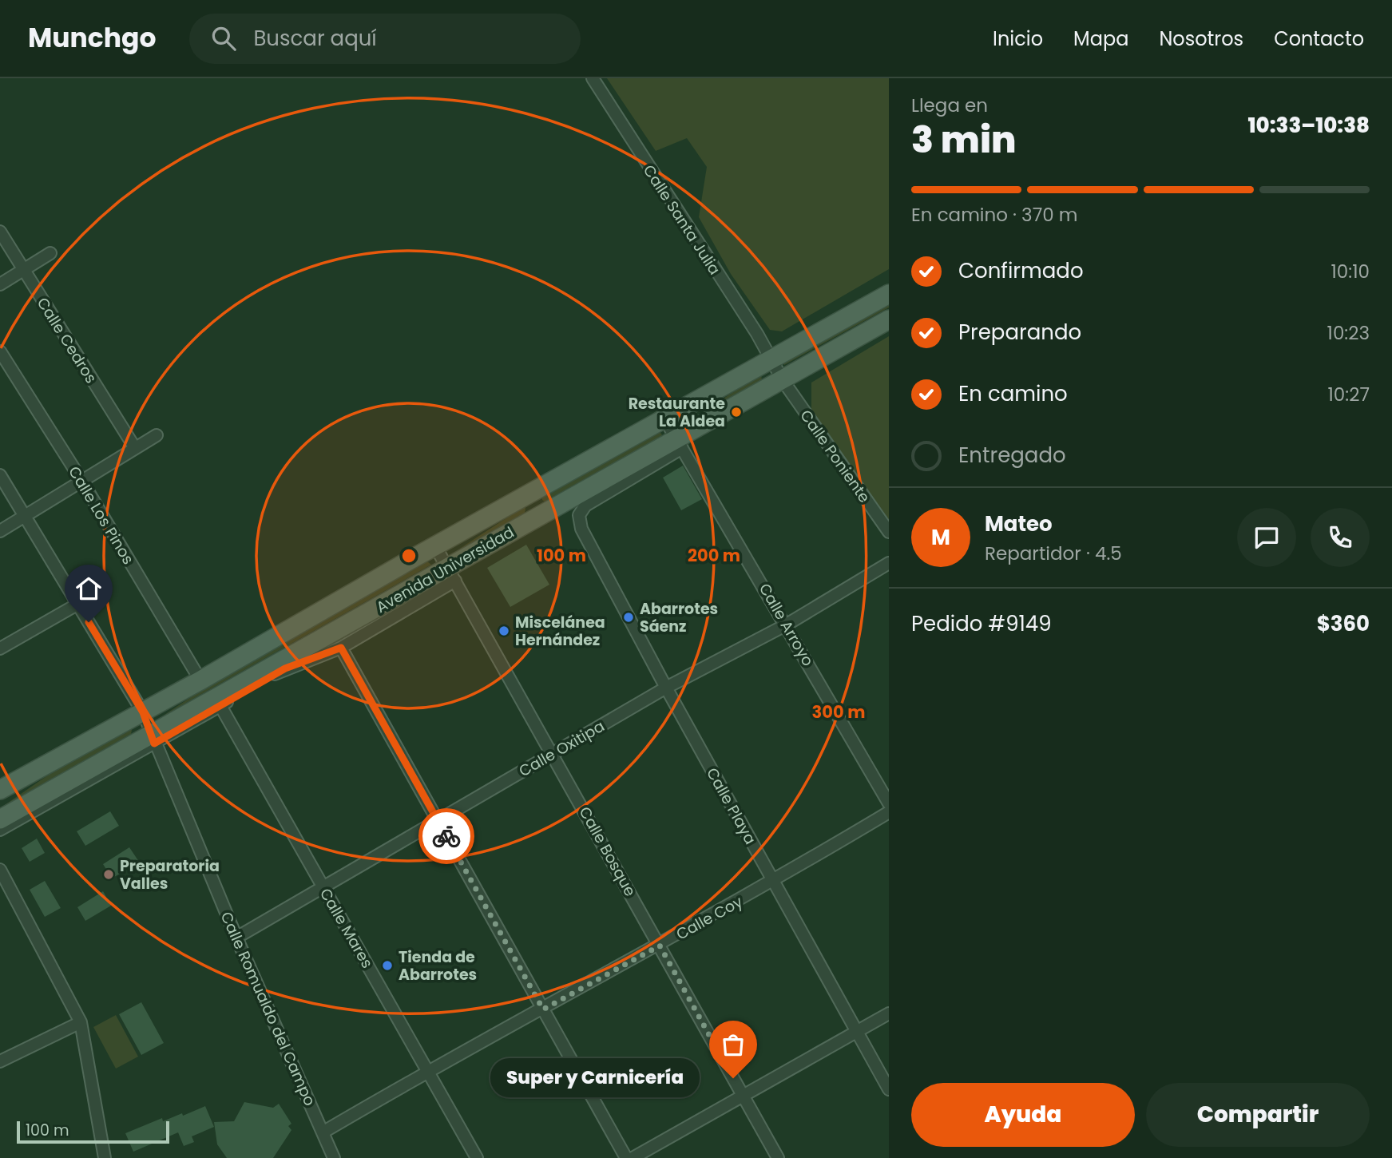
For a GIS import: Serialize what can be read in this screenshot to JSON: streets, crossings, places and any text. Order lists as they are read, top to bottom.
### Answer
{
  "streets": {
    "main road": ["Avenida Universidad"],
    "street": [
      "Calle Santa Julia",
      "Calle Cedros",
      "Calle Poniente",
      "Calle Los Pinos",
      "Calle Arroyo",
      "Calle Oxitipa",
      "Calle Playa",
      "Calle Bosque",
      "Calle Coy",
      "Calle Mares",
      "Calle Romualdo del Campo"
    ]
  },
  "crossings": [
    ["Calle Santa Julia", "Calle Poniente"],
    ["Calle Santa Julia", "Avenida Universidad"],
    ["Calle Poniente", "Avenida Universidad"],
    ["Calle Los Pinos", "Avenida Universidad"],
    ["Avenida Universidad", "Calle Arroyo"],
    ["Avenida Universidad", "Calle Playa"],
    ["Avenida Universidad", "Calle Bosque"],
    ["Avenida Universidad", "Calle Mares"],
    ["Avenida Universidad", "Calle Romualdo del Campo"],
    ["Calle Arroyo", "Calle Oxitipa"],
    ["Calle Arroyo", "Calle Playa"],
    ["Calle Oxitipa", "Calle Playa"],
    ["Calle Oxitipa", "Calle Bosque"],
    ["Calle Oxitipa", "Calle Mares"],
    ["Calle Oxitipa", "Calle Romualdo del Campo"],
    ["Calle Playa", "Calle Coy"],
    ["Calle Bosque", "Calle Coy"],
    ["Calle Coy", "Calle Mares"],
    ["Calle Coy", "Calle Romualdo del Campo"]
  ],
  "places": [
    "Restaurante La Aldea",
    "Abarrotes Sáenz",
    "Miscelánea Hernández",
    "Preparatoria Valles",
    "Tienda de Abarrotes",
    "Super y Carnicería"
  ],
  "scale_bar": "100 m",
  "page": {
    "header": "Munchgo",
    "search": "Buscar aquí",
    "nav": [
      "Inicio",
      "Mapa",
      "Nosotros",
      "Contacto"
    ],
    "heading": ["3 min", "Llega en", "10:33–10:38"],
    "panel": [
      "Mateo",
      "Repartidor · 4.5",
      "Pedido #9149",
      "$360"
    ],
    "bar": "En camino · 370 m",
    "list": [
      ["Confirmado", "10:10"],
      ["Preparando", "10:23"],
      ["En camino", "10:27"],
      "Entregado"
    ],
    "round": "M",
    "bubble": "Super y Carnicería",
    "buttons": ["Ayuda", "Compartir"],
    "scale": "100 m"
  },
  "rings": ["100 m", "200 m", "300 m"]
}
